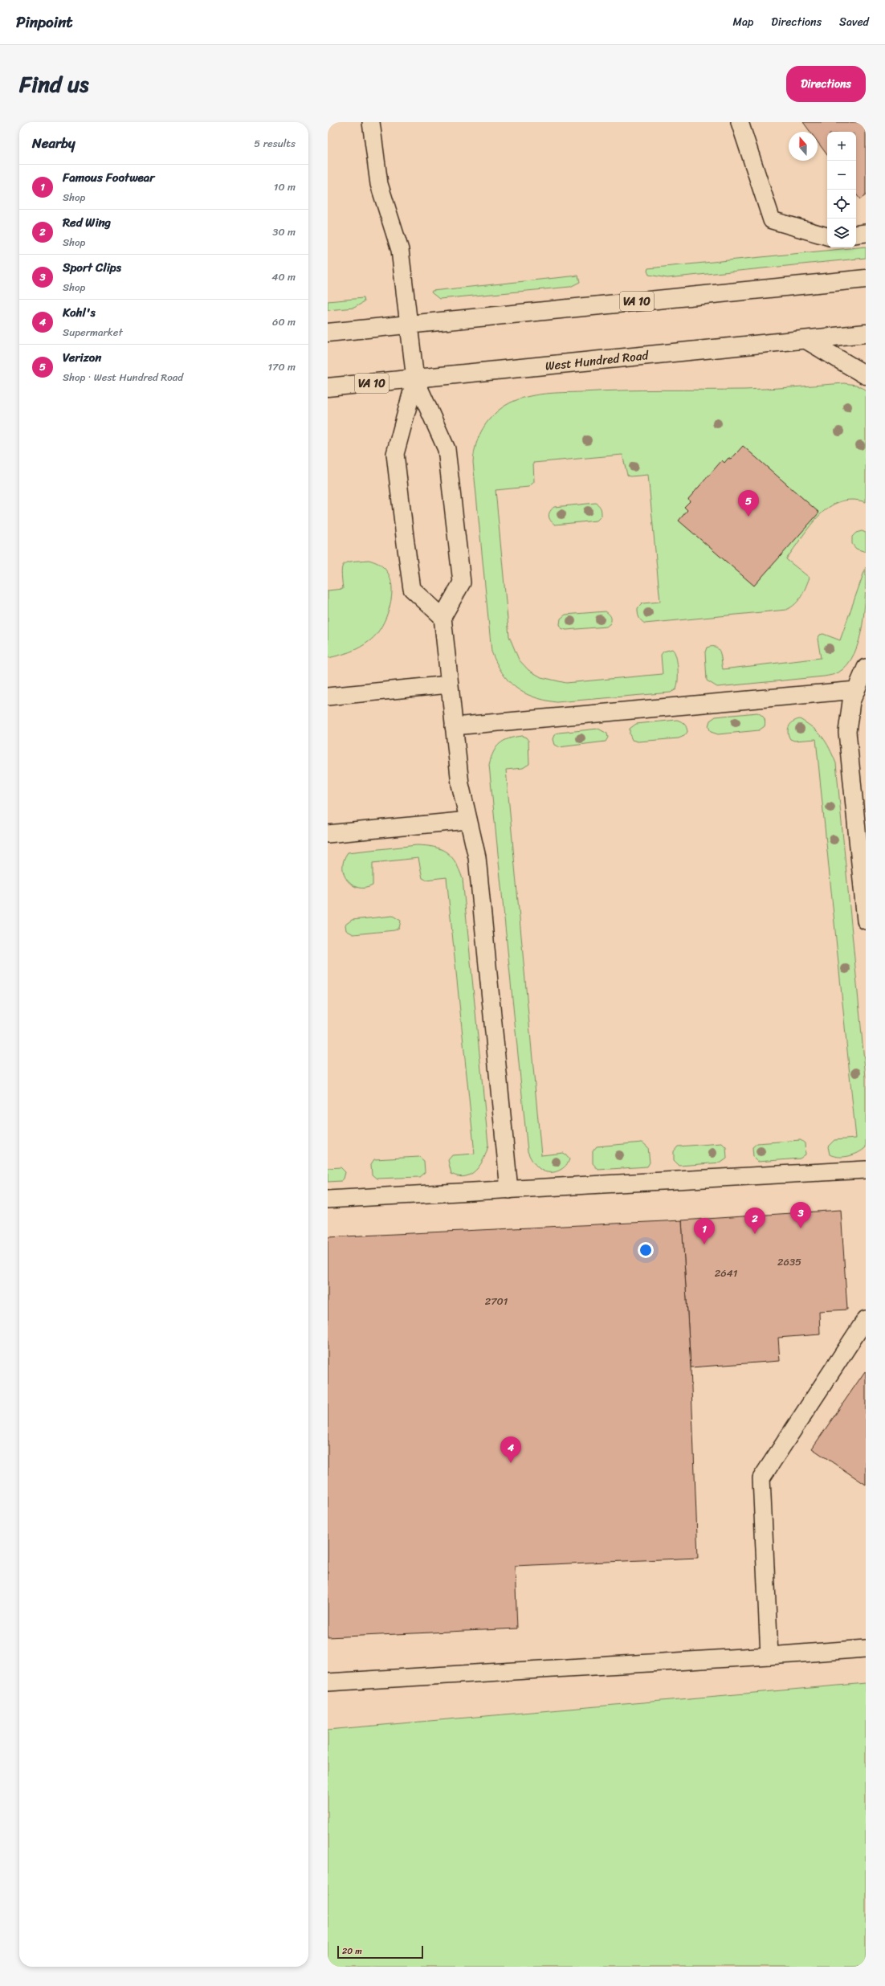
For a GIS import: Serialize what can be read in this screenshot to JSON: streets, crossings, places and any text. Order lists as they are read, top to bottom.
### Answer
{
  "streets": {
    "main road": ["VA 10", "West Hundred Road"]
  },
  "house_numbers": ["2635", "2641", "2701"],
  "scale_bar": "20 m",
  "north": "top",
  "page": {
    "header": "Pinpoint",
    "nav": ["Map", "Directions", "Saved"],
    "title": "Find us",
    "buttons": "Directions",
    "heading": ["Nearby", "5 results"],
    "map_buttons": ["+", "−"],
    "list": [
      {
        "mark": "1",
        "name": "Famous Footwear",
        "note": "Shop",
        "value": "10 m"
      },
      {
        "mark": "2",
        "name": "Red Wing",
        "note": "Shop",
        "value": "30 m"
      },
      {
        "mark": "3",
        "name": "Sport Clips",
        "note": "Shop",
        "value": "40 m"
      },
      {
        "mark": "4",
        "name": "Kohl's",
        "note": "Supermarket",
        "value": "60 m"
      },
      {
        "mark": "5",
        "name": "Verizon",
        "note": "Shop · West Hundred Road",
        "value": "170 m"
      }
    ],
    "pins": [
      "5",
      "3",
      "2",
      "1",
      "4"
    ],
    "scale": "20 m"
  }
}
